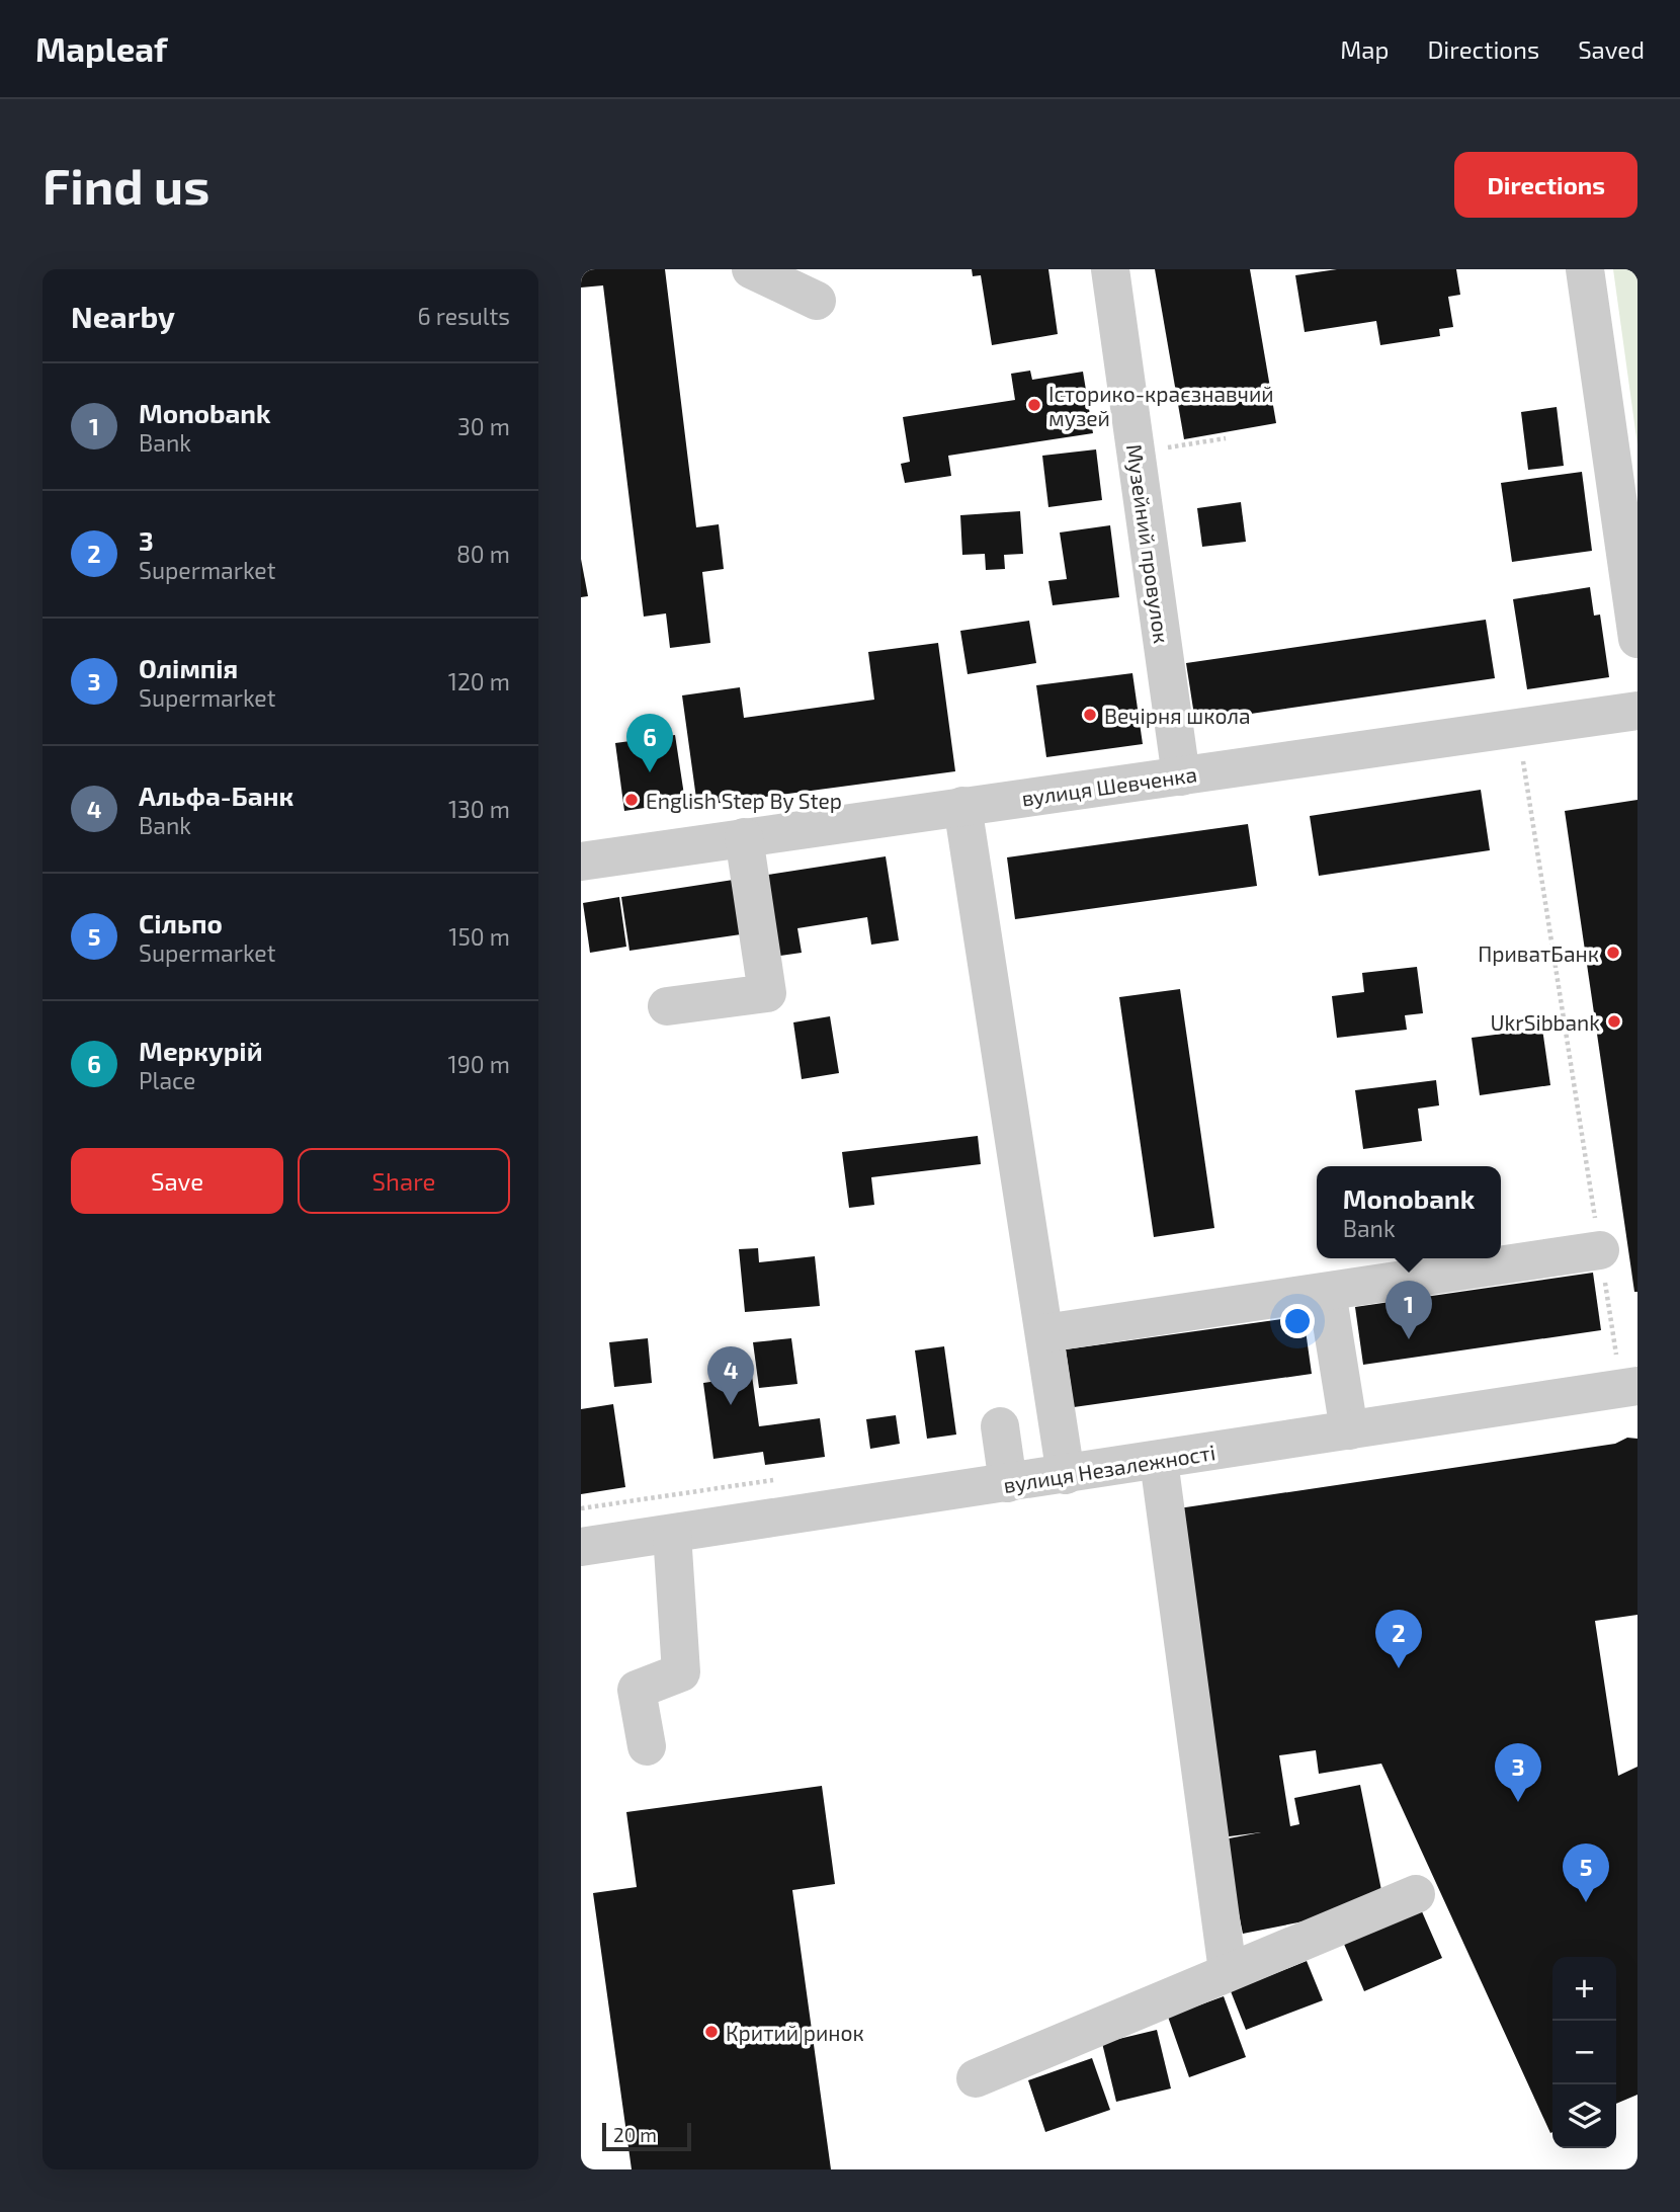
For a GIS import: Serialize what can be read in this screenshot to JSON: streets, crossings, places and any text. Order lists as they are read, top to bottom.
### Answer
{
  "streets": {
    "street": ["Музейний провулок", "вулиця Шевченка", "вулиця Незалежності"]
  },
  "crossings": [
    ["Музейний провулок", "вулиця Шевченка"]
  ],
  "places": [
    "Історико-краєзнавчий музей",
    "Вечірня школа",
    "English Step By Step",
    "ПриватБанк",
    "UkrSibbank",
    "Критий ринок"
  ],
  "scale_bar": "20 m",
  "page": {
    "header": "Mapleaf",
    "nav": ["Map", "Directions", "Saved"],
    "buttons": [
      "Directions",
      ["Save", "Share"]
    ],
    "title": "Find us",
    "heading": ["Nearby", "6 results"],
    "list": [
      {
        "mark": "1",
        "name": "Monobank",
        "note": "Bank",
        "value": "30 m"
      },
      {
        "mark": "2",
        "name": "3",
        "note": "Supermarket",
        "value": "80 m"
      },
      {
        "mark": "3",
        "name": "Олімпія",
        "note": "Supermarket",
        "value": "120 m"
      },
      {
        "mark": "4",
        "name": "Альфа-Банк",
        "note": "Bank",
        "value": "130 m"
      },
      {
        "mark": "5",
        "name": "Сільпо",
        "note": "Supermarket",
        "value": "150 m"
      },
      {
        "mark": "6",
        "name": "Меркурій",
        "note": "Place",
        "value": "190 m"
      }
    ],
    "pins": [
      "6",
      "1",
      "4",
      "2",
      "3",
      "5"
    ],
    "popup": ["Monobank", "Bank"],
    "map_buttons": ["+", "−"],
    "scale": "20 m"
  }
}
